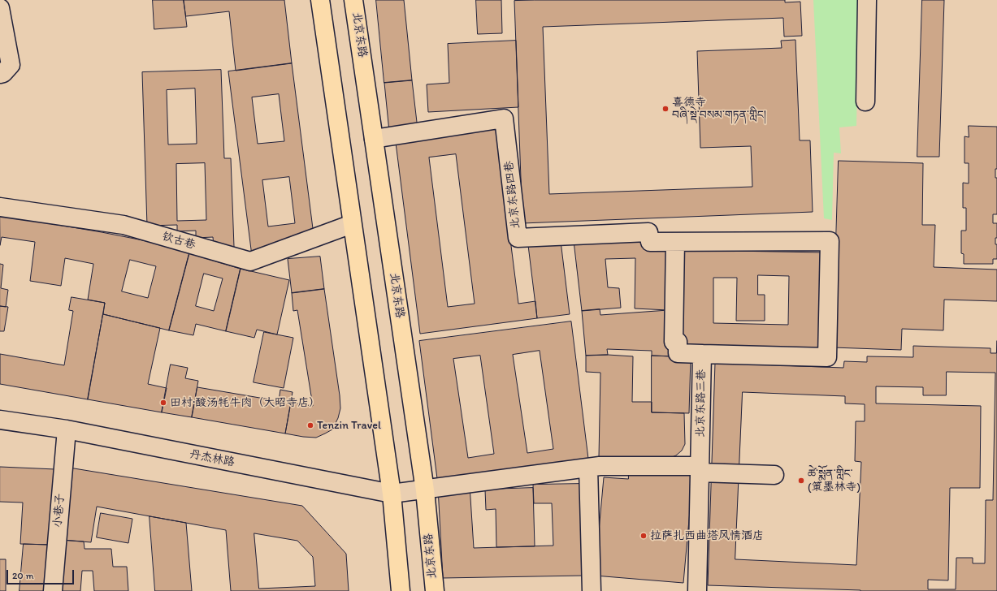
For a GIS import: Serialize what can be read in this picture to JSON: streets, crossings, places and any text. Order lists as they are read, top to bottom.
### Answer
{
  "streets": {
    "main road": ["北京东路"],
    "street": [
      "北京东路四巷",
      "钦古巷",
      "北京东路三巷",
      "丹杰林路",
      "小巷子"
    ]
  },
  "crossings": [
    ["北京东路", "北京东路四巷"],
    ["北京东路", "丹杰林路"],
    ["北京东路四巷", "北京东路三巷"],
    ["北京东路三巷", "丹杰林路"],
    ["丹杰林路", "小巷子"]
  ],
  "places": [
    "喜德寺 བཞི་སྡེ་བསམ་གཏན་གླིང།",
    "田村·酸汤牦牛肉（大昭寺店）",
    "Tenzin Travel",
    "ཚེ་སྨོན་གླིང་ (策墨林寺)",
    "拉萨扎西曲塔风情酒店"
  ],
  "scale_bar": "20 m"
}
